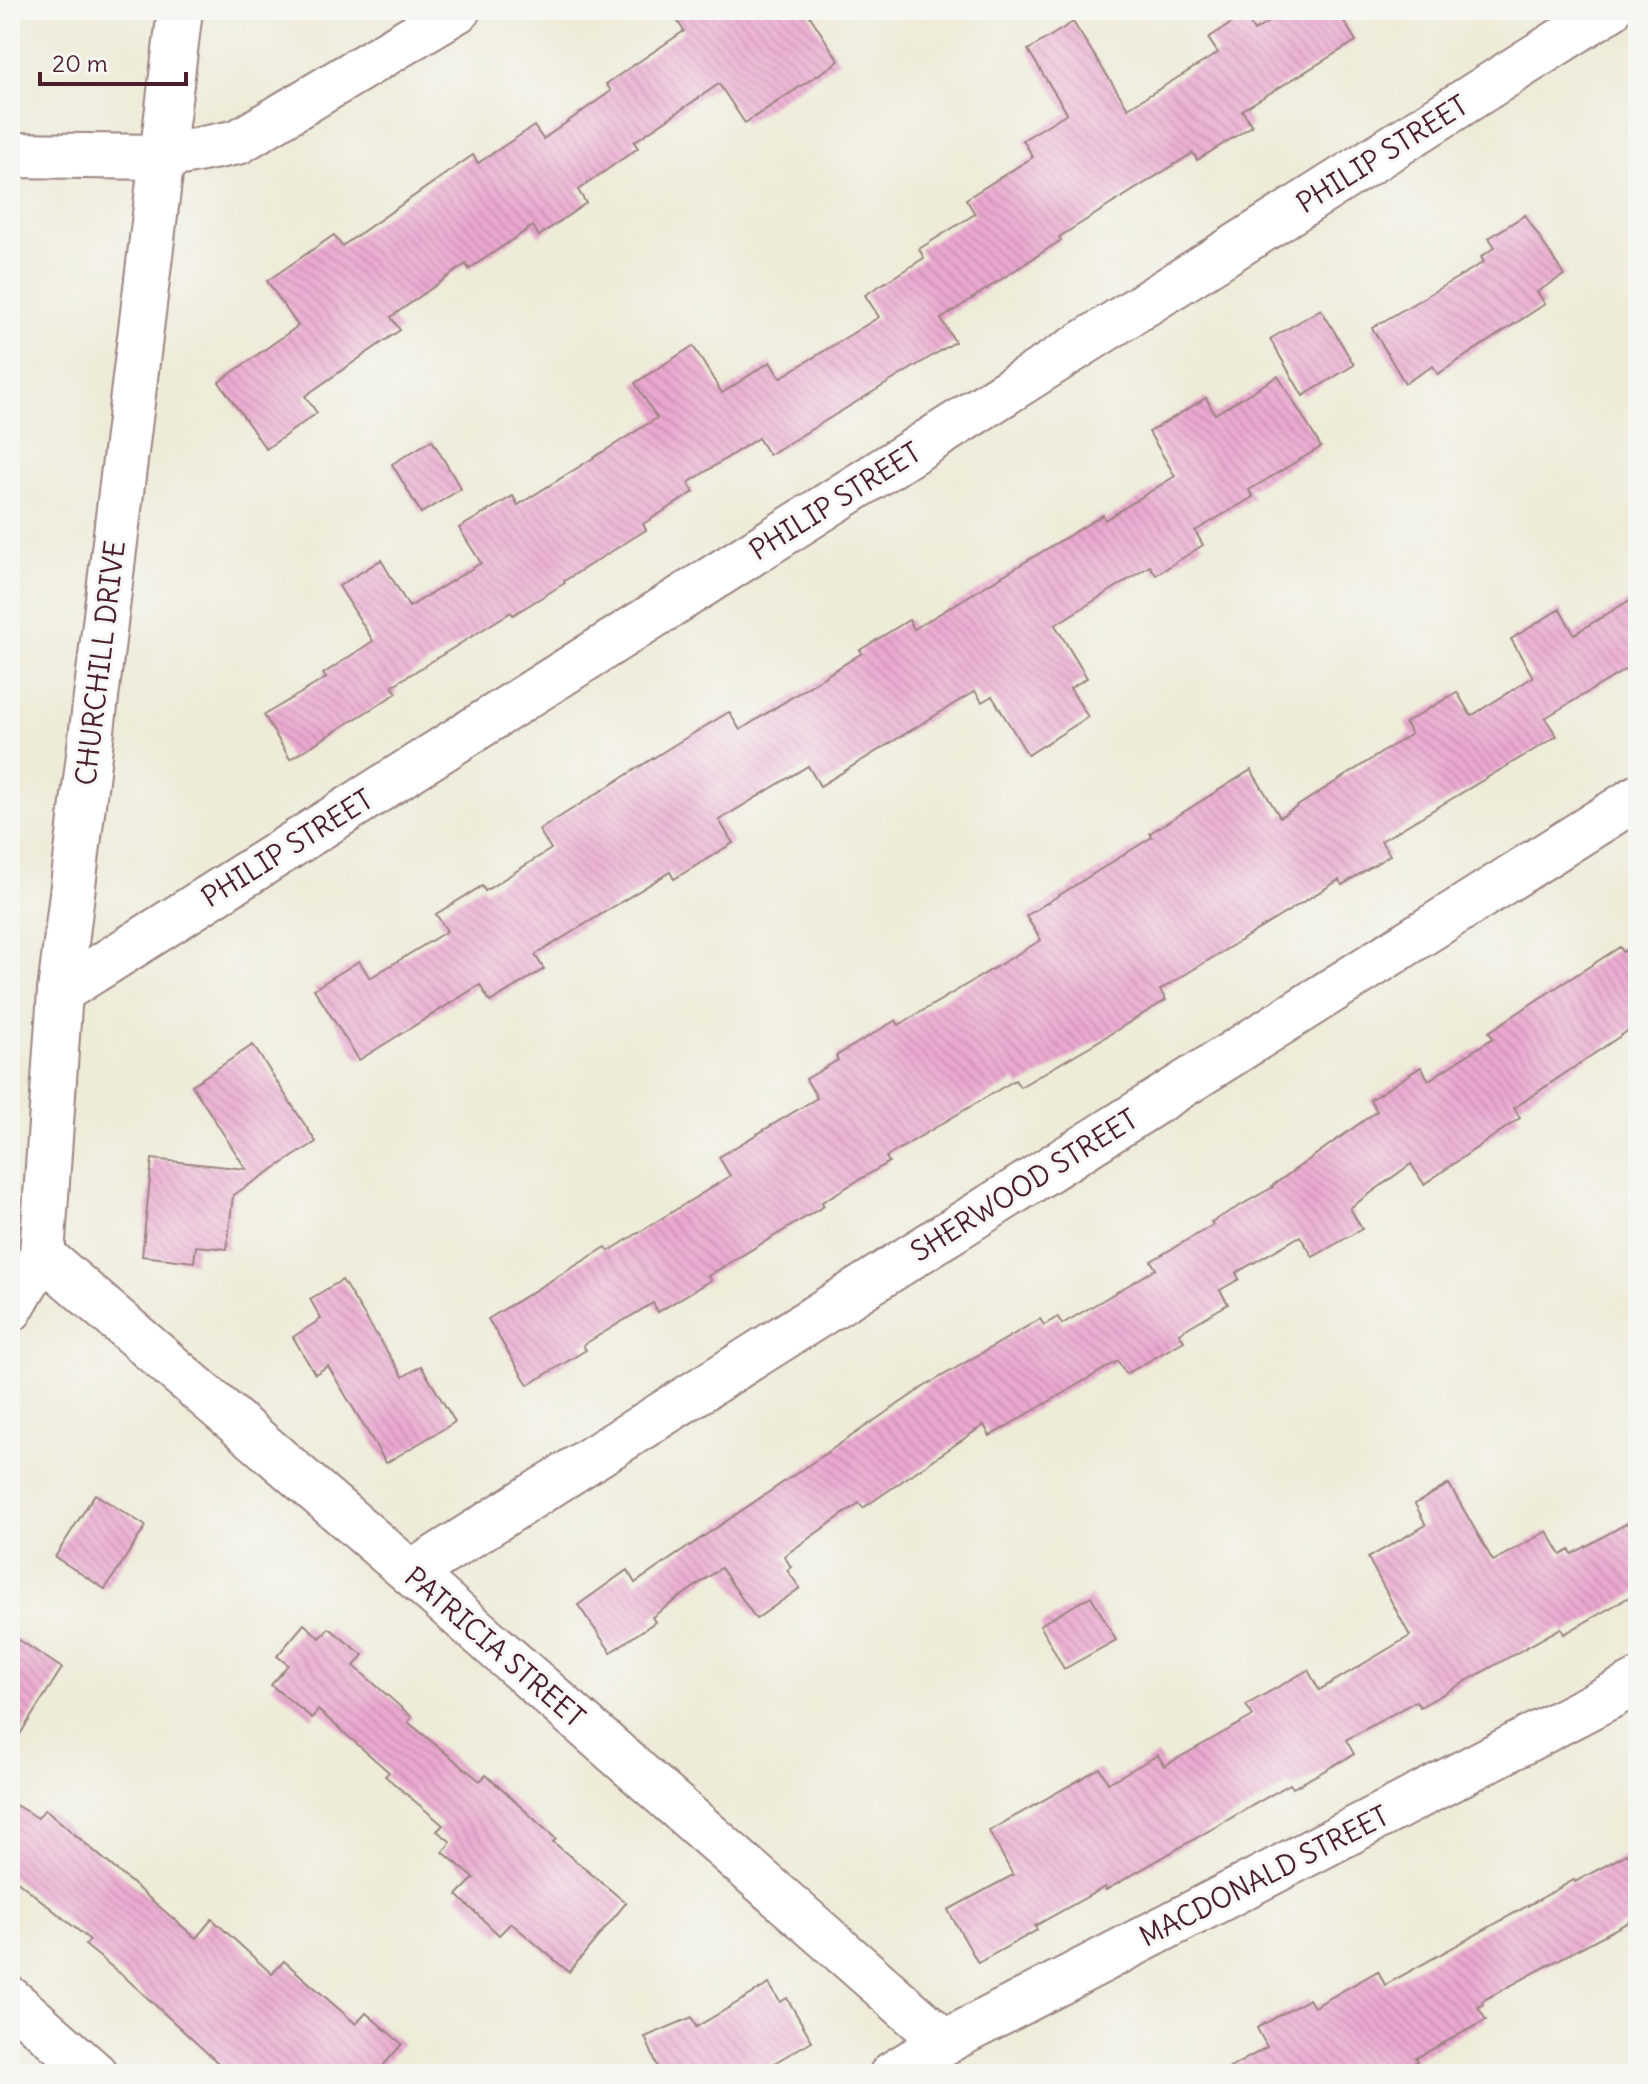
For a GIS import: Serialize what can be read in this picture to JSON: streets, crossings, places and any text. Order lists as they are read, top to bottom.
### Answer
{
  "streets": {
    "street": [
      "PHILIP STREET",
      "CHURCHILL DRIVE",
      "SHERWOOD STREET",
      "PATRICIA STREET",
      "MACDONALD STREET"
    ]
  },
  "crossings": [
    ["PHILIP STREET", "CHURCHILL DRIVE"],
    ["CHURCHILL DRIVE", "PATRICIA STREET"],
    ["SHERWOOD STREET", "PATRICIA STREET"],
    ["PATRICIA STREET", "MACDONALD STREET"]
  ],
  "scale_bar": "20 m"
}
